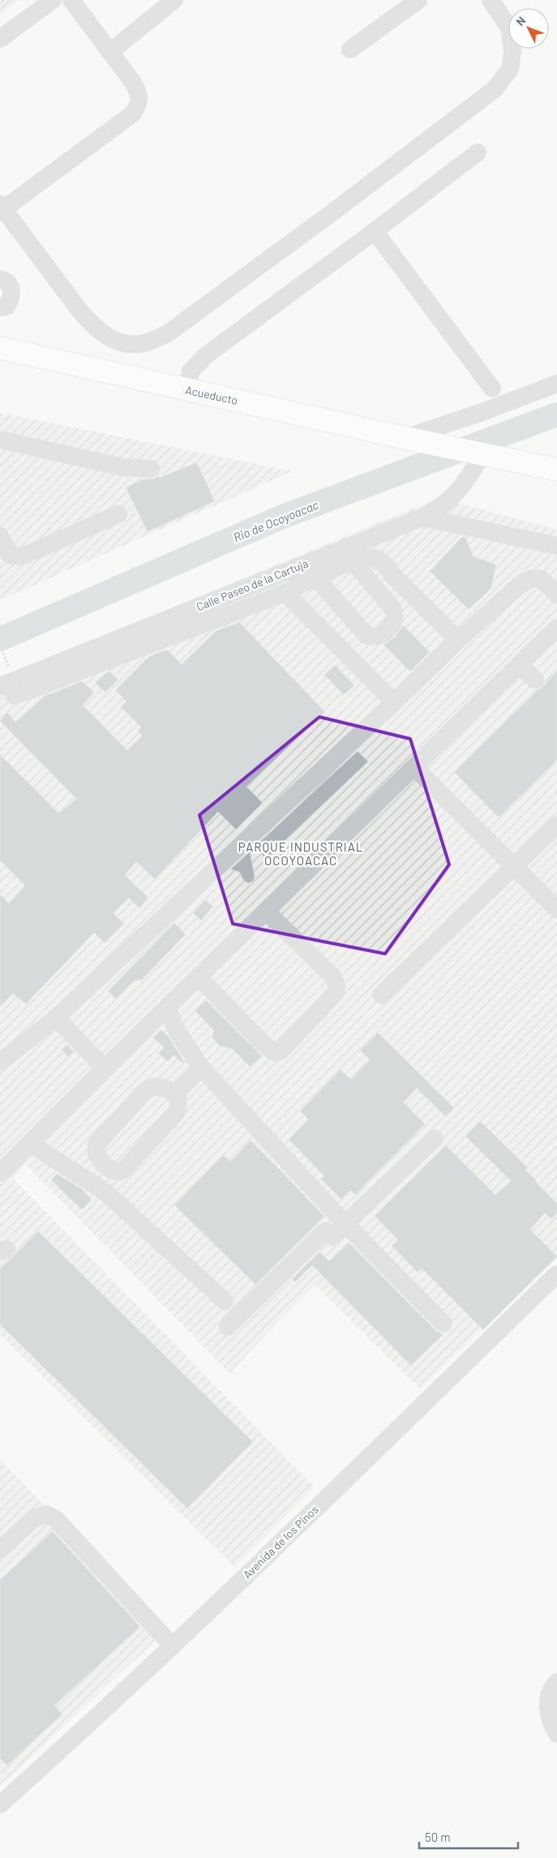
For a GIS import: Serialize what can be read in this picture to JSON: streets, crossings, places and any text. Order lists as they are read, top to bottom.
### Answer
{
  "streets": {
    "main road": ["Acueducto"],
    "street": ["Calle Paseo de la Cartuja", "Avenida de los Pinos"]
  },
  "crossings": [
    ["Acueducto", "Calle Paseo de la Cartuja"]
  ],
  "districts": ["PARQUE INDUSTRIAL OCOYOACAC"],
  "water": ["Rio de Ocoyoacac"],
  "scale_bar": "50 m",
  "north": "top left"
}
